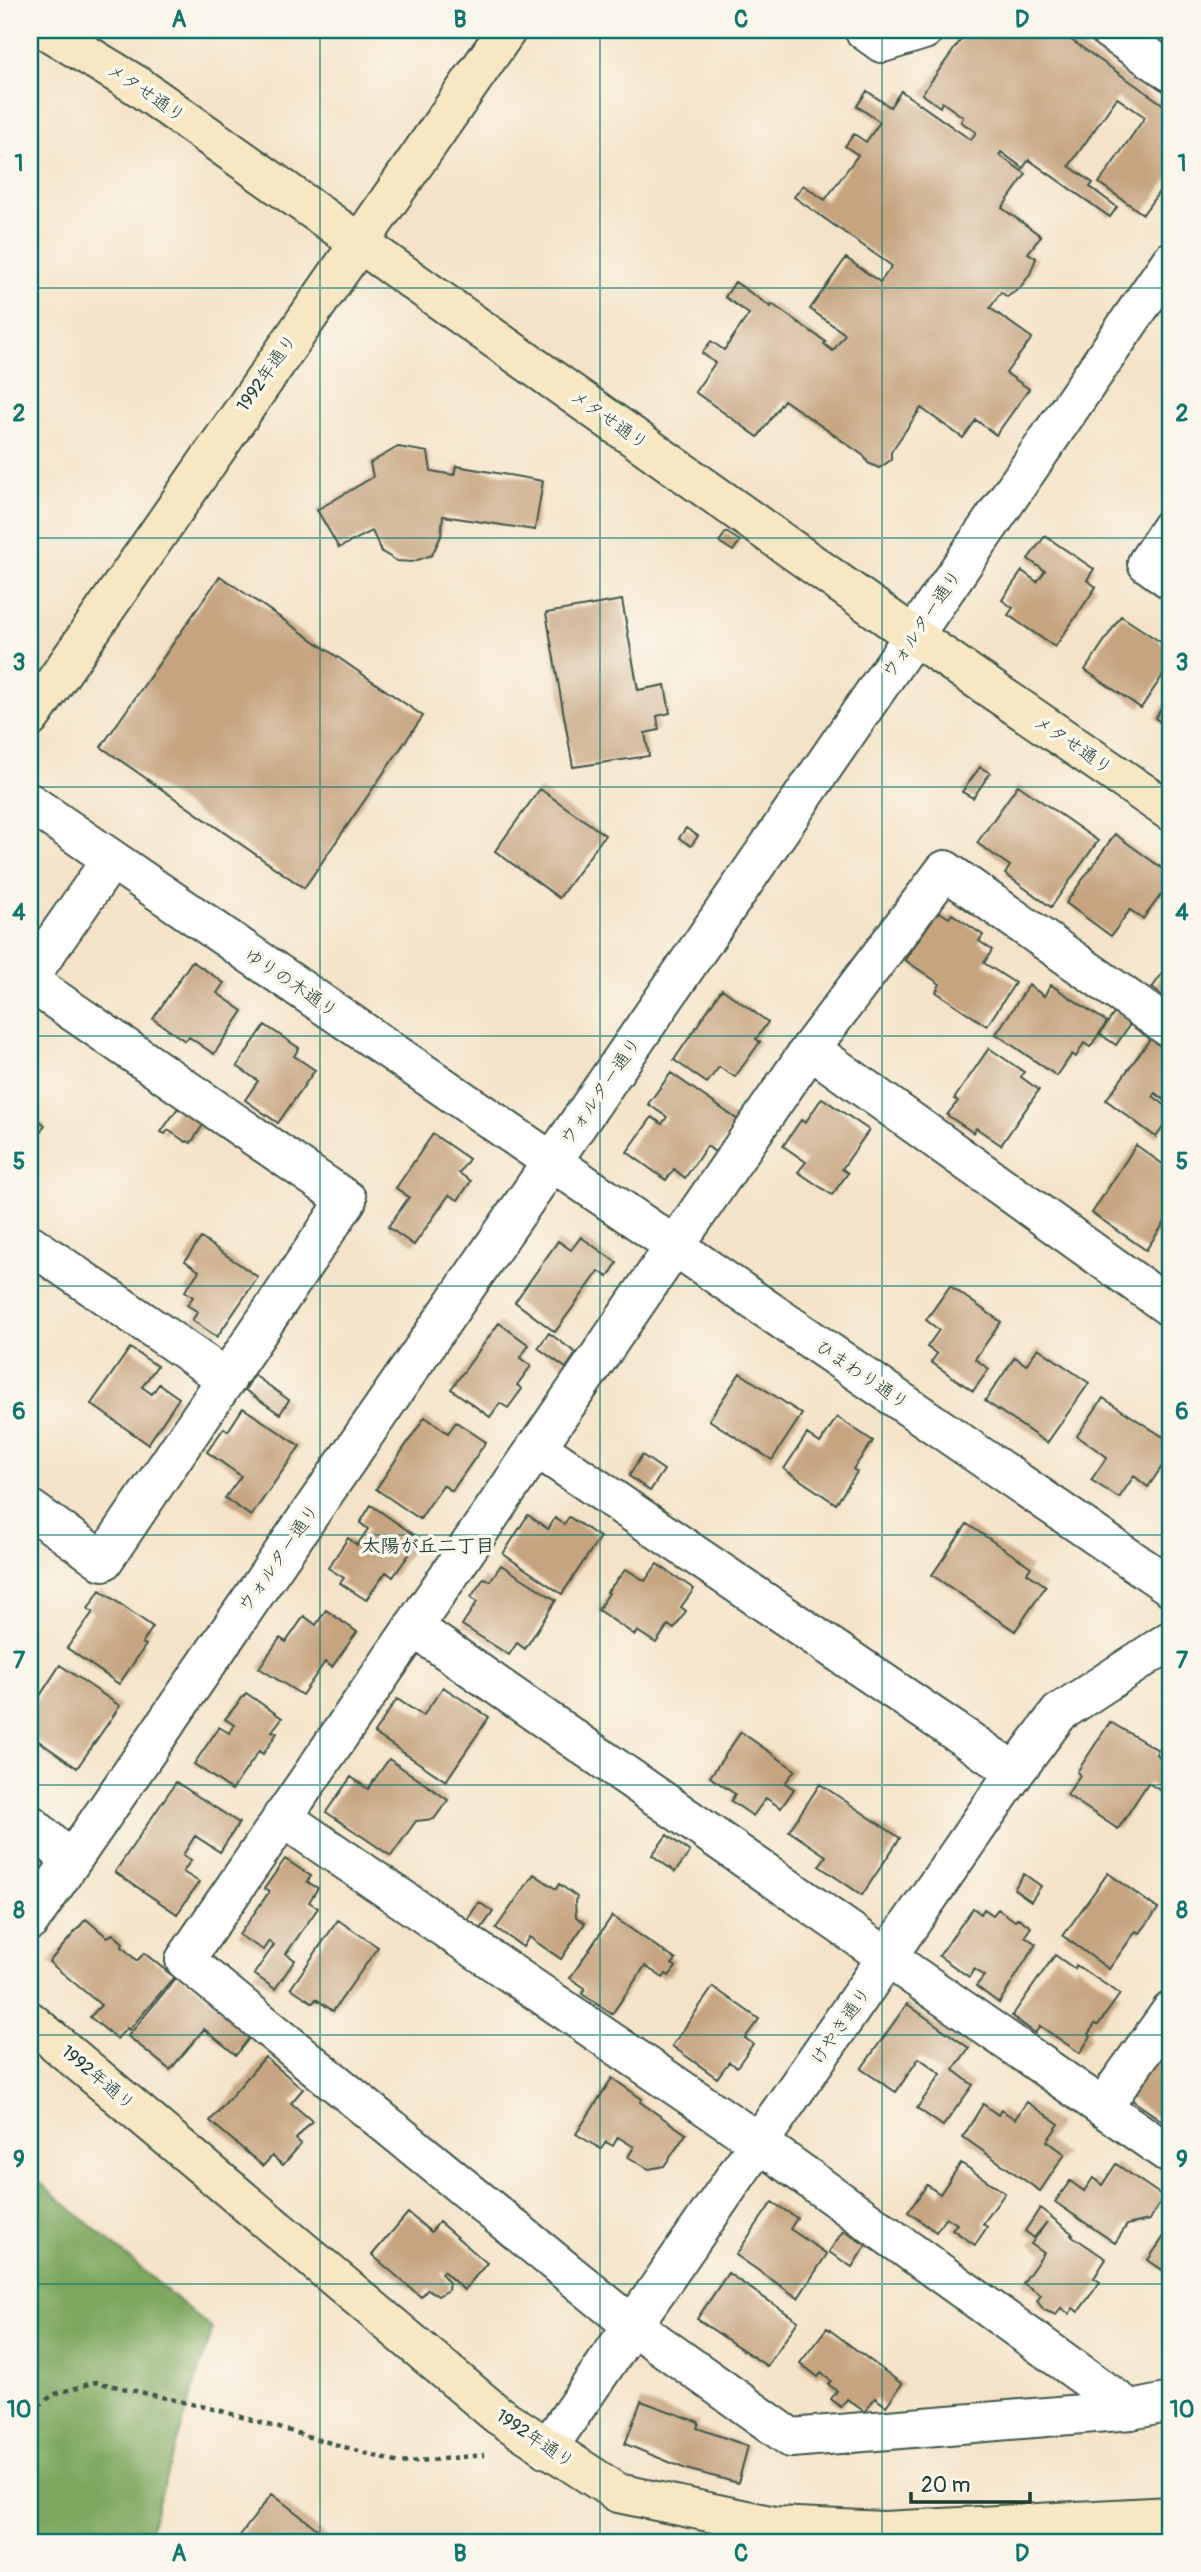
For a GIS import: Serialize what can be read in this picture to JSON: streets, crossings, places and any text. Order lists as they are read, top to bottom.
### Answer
{
  "streets": {
    "street": [
      "メタせ通り",
      "1992年通り",
      "ウォルター通り",
      "ゆりの木通り",
      "ひまわり通り",
      "けやき通り"
    ]
  },
  "crossings": [
    ["メタせ通り", "1992年通り"],
    ["メタせ通り", "ウォルター通り"],
    ["1992年通り", "けやき通り"],
    ["ウォルター通り", "ゆりの木通り"],
    ["ウォルター通り", "ひまわり通り"],
    ["ゆりの木通り", "ひまわり通り"]
  ],
  "districts": ["太陽が丘二丁目"],
  "scale_bar": "20 m",
  "grid": {
    "columns": [
      "A",
      "B",
      "C",
      "D"
    ],
    "rows": [
      "1",
      "2",
      "3",
      "4",
      "5",
      "6",
      "7",
      "8",
      "9",
      "10"
    ]
  }
}
